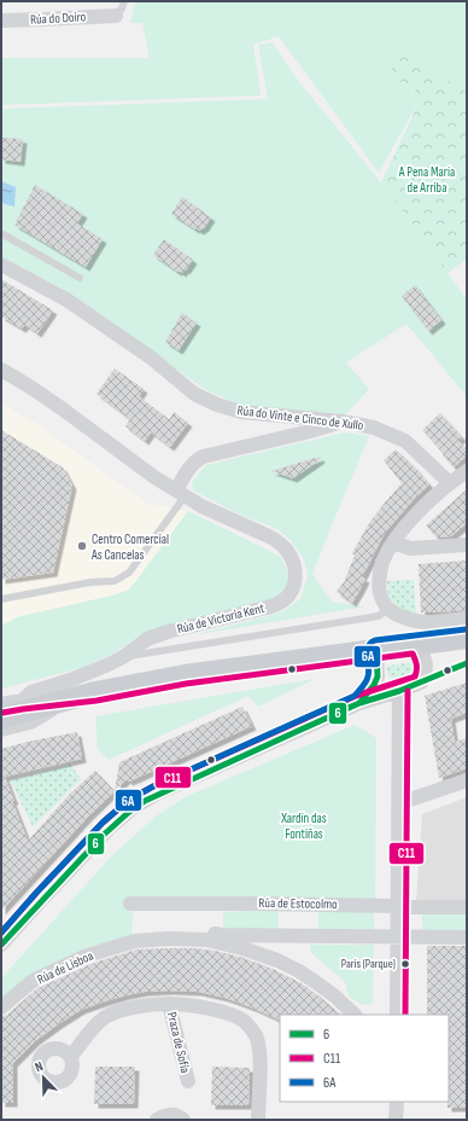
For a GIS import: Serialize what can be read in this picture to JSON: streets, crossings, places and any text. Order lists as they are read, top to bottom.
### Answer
{
  "streets": {
    "street": [
      "Rúa do Doiro",
      "Rúa do Vinte e Cinco de Xullo",
      "Rúa de Victoria Kent",
      "Rúa de Estocolmo",
      "Rúa de Lisboa",
      "Praza de Sofía"
    ]
  },
  "parks": ["A Pena María de Arriba", "Xardín das Fontiñas"],
  "places": ["Centro Comercial As Cancelas", "París (Parque)"],
  "lines": ["transit line 6A", "transit line 6", "transit line C11"],
  "legend": ["6", "C11", "6A"],
  "north": "top left"
}
